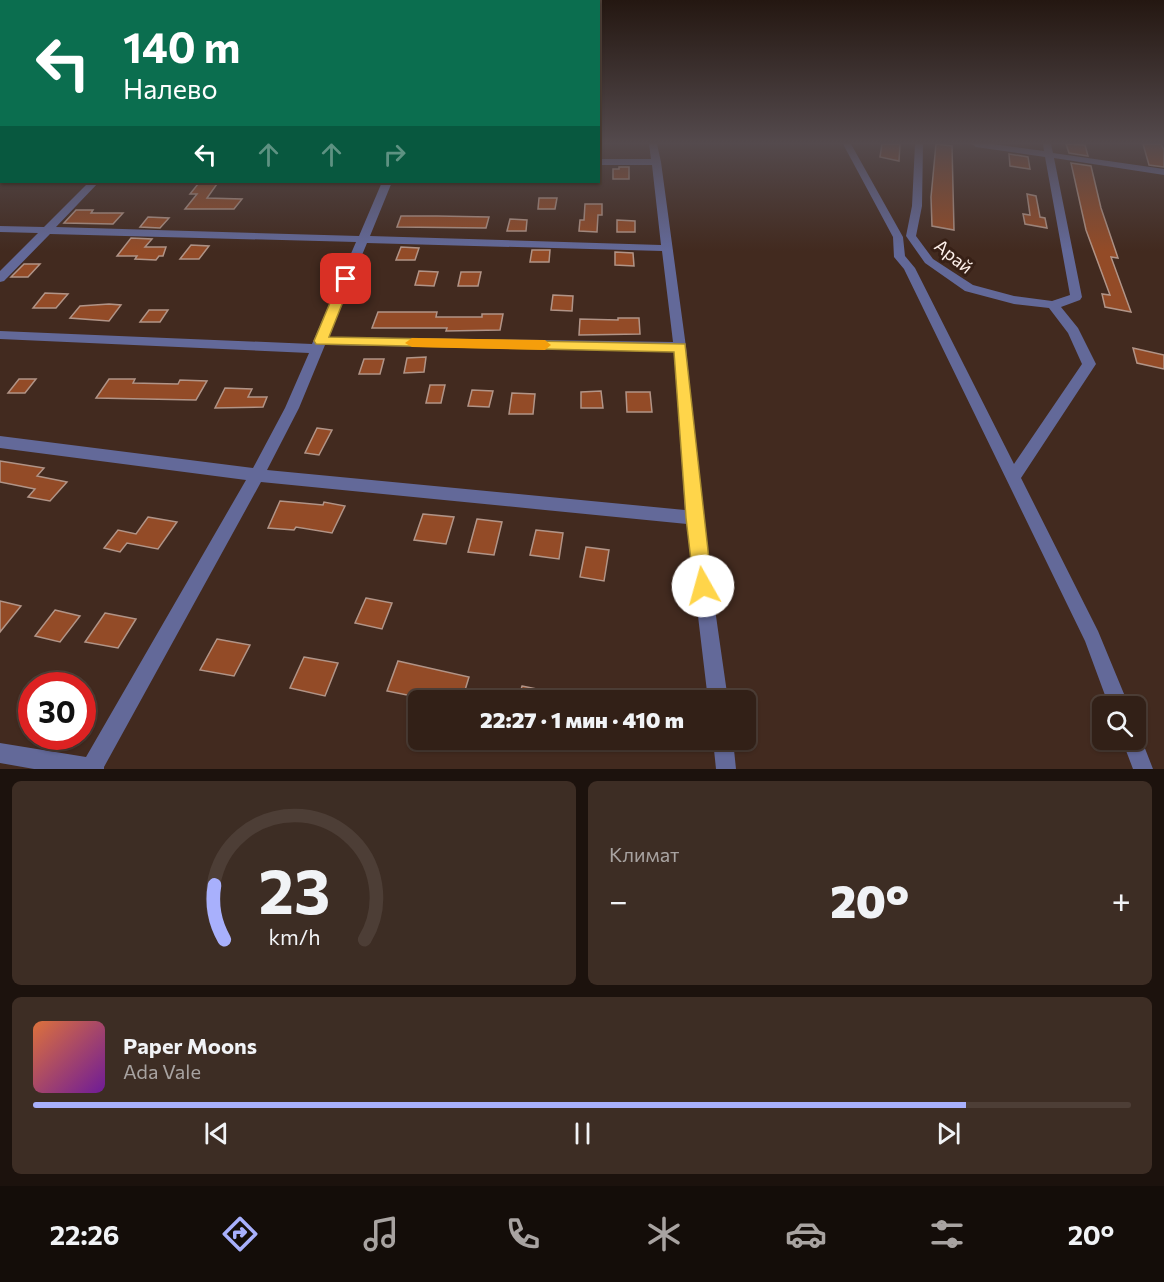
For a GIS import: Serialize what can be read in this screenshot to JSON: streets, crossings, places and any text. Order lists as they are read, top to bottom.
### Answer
{
  "streets": {
    "street": ["Арай"]
  },
  "page": {
    "turn": ["140 m", "Налево"],
    "limit": "30",
    "trip": "22:27 · 1 мин · 410 m",
    "tile": "Климат",
    "heat": ["−", "20°", "+"],
    "song": ["Paper Moons", "Ada Vale"],
    "tabs": ["22:26", "20°"],
    "gauge": ["23", "km/h"]
  }
}
